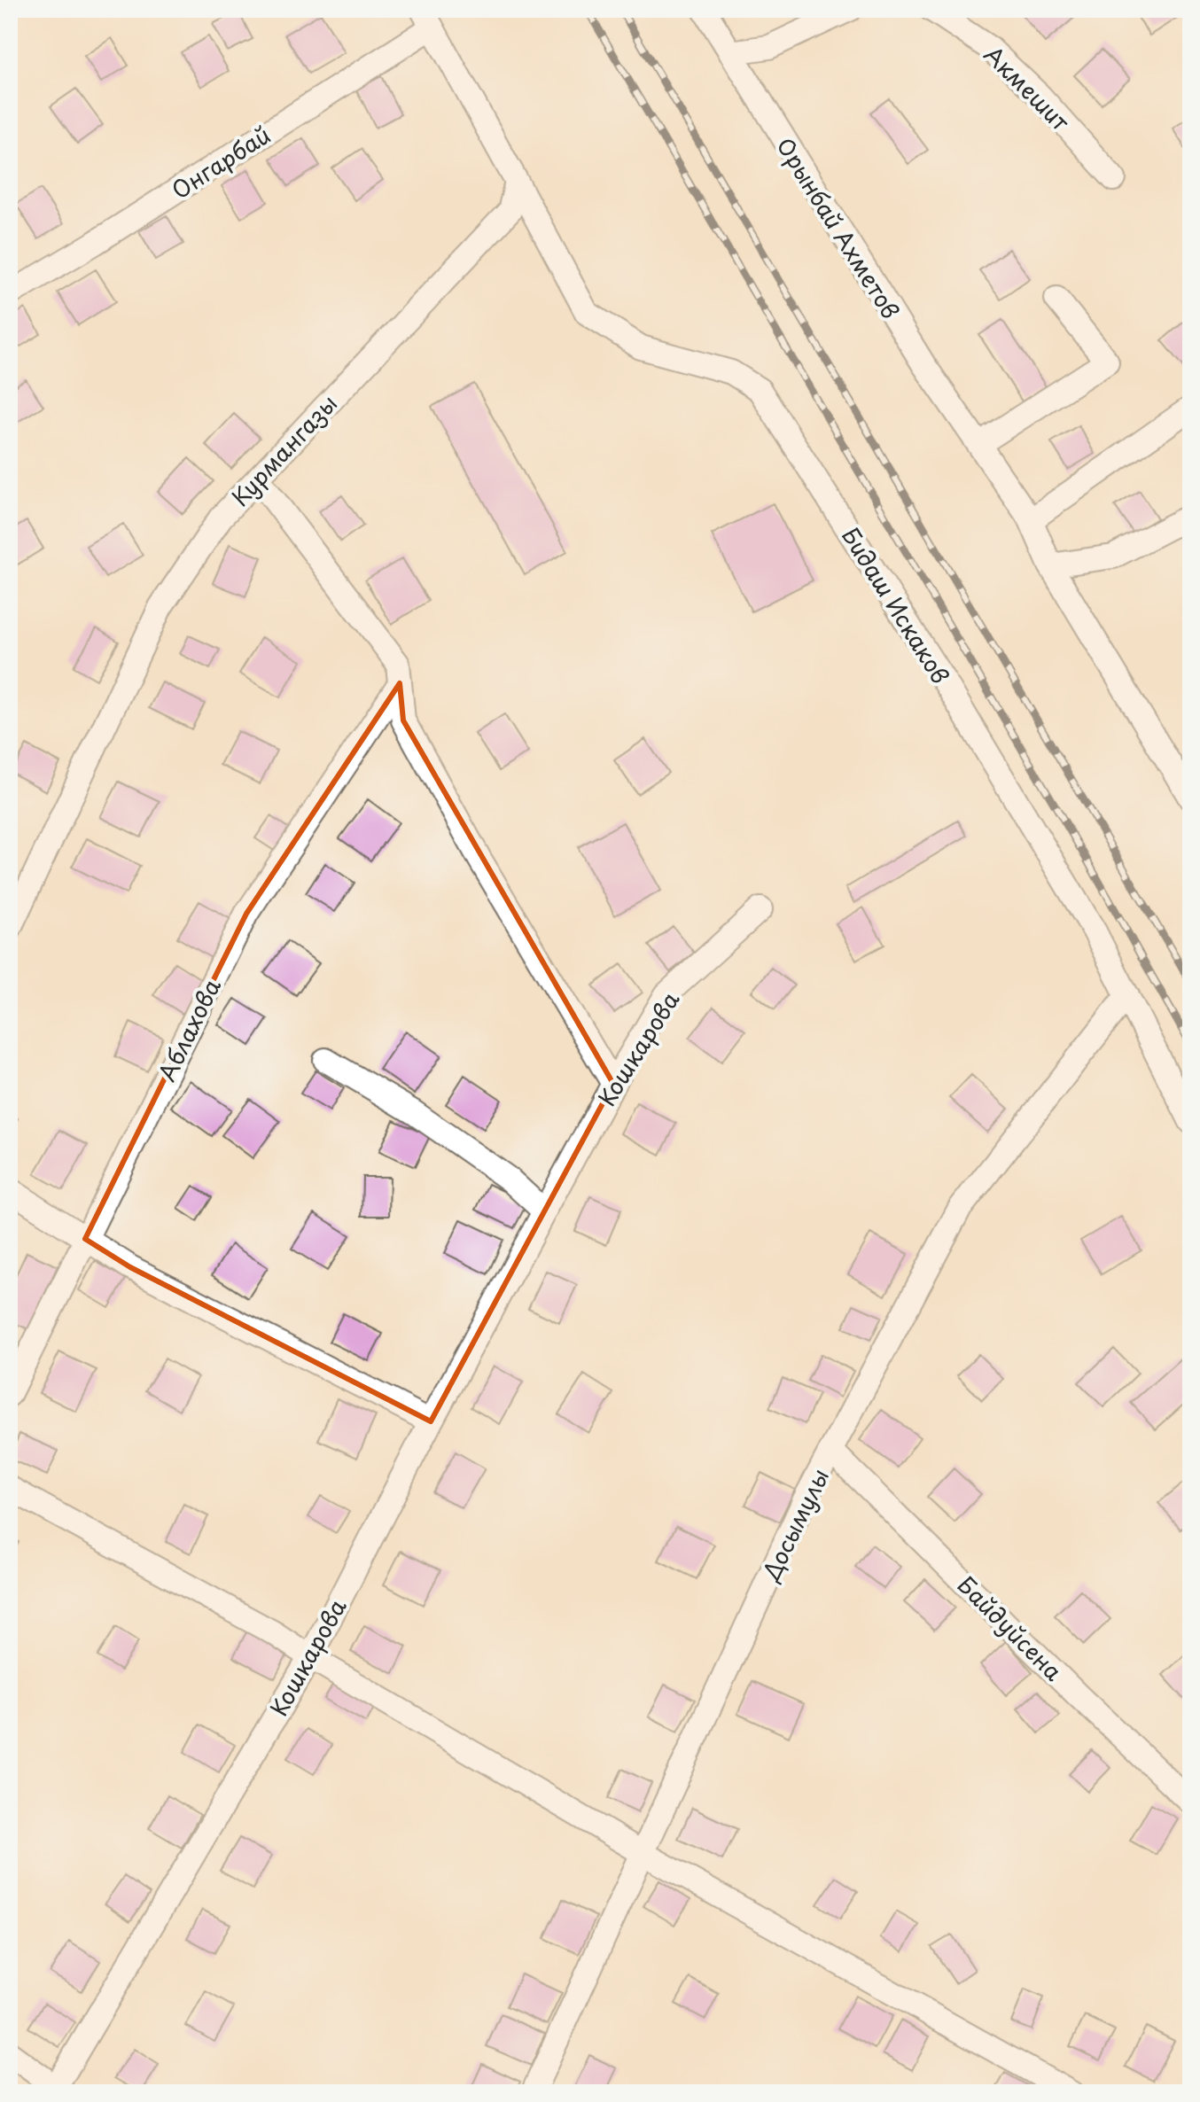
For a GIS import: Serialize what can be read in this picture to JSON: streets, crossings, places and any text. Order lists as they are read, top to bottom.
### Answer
{
  "streets": {
    "street": [
      "Акмешит",
      "Онгарбай",
      "Орынбай Ахметов",
      "Курмангазы",
      "Бидаш Искаков",
      "Аблахова",
      "Кошкарова",
      "Досымулы",
      "Байдуйсена"
    ]
  },
  "crossings": [
    ["Курмангазы", "Бидаш Искаков"],
    ["Бидаш Искаков", "Досымулы"],
    ["Досымулы", "Байдуйсена"]
  ]
}
